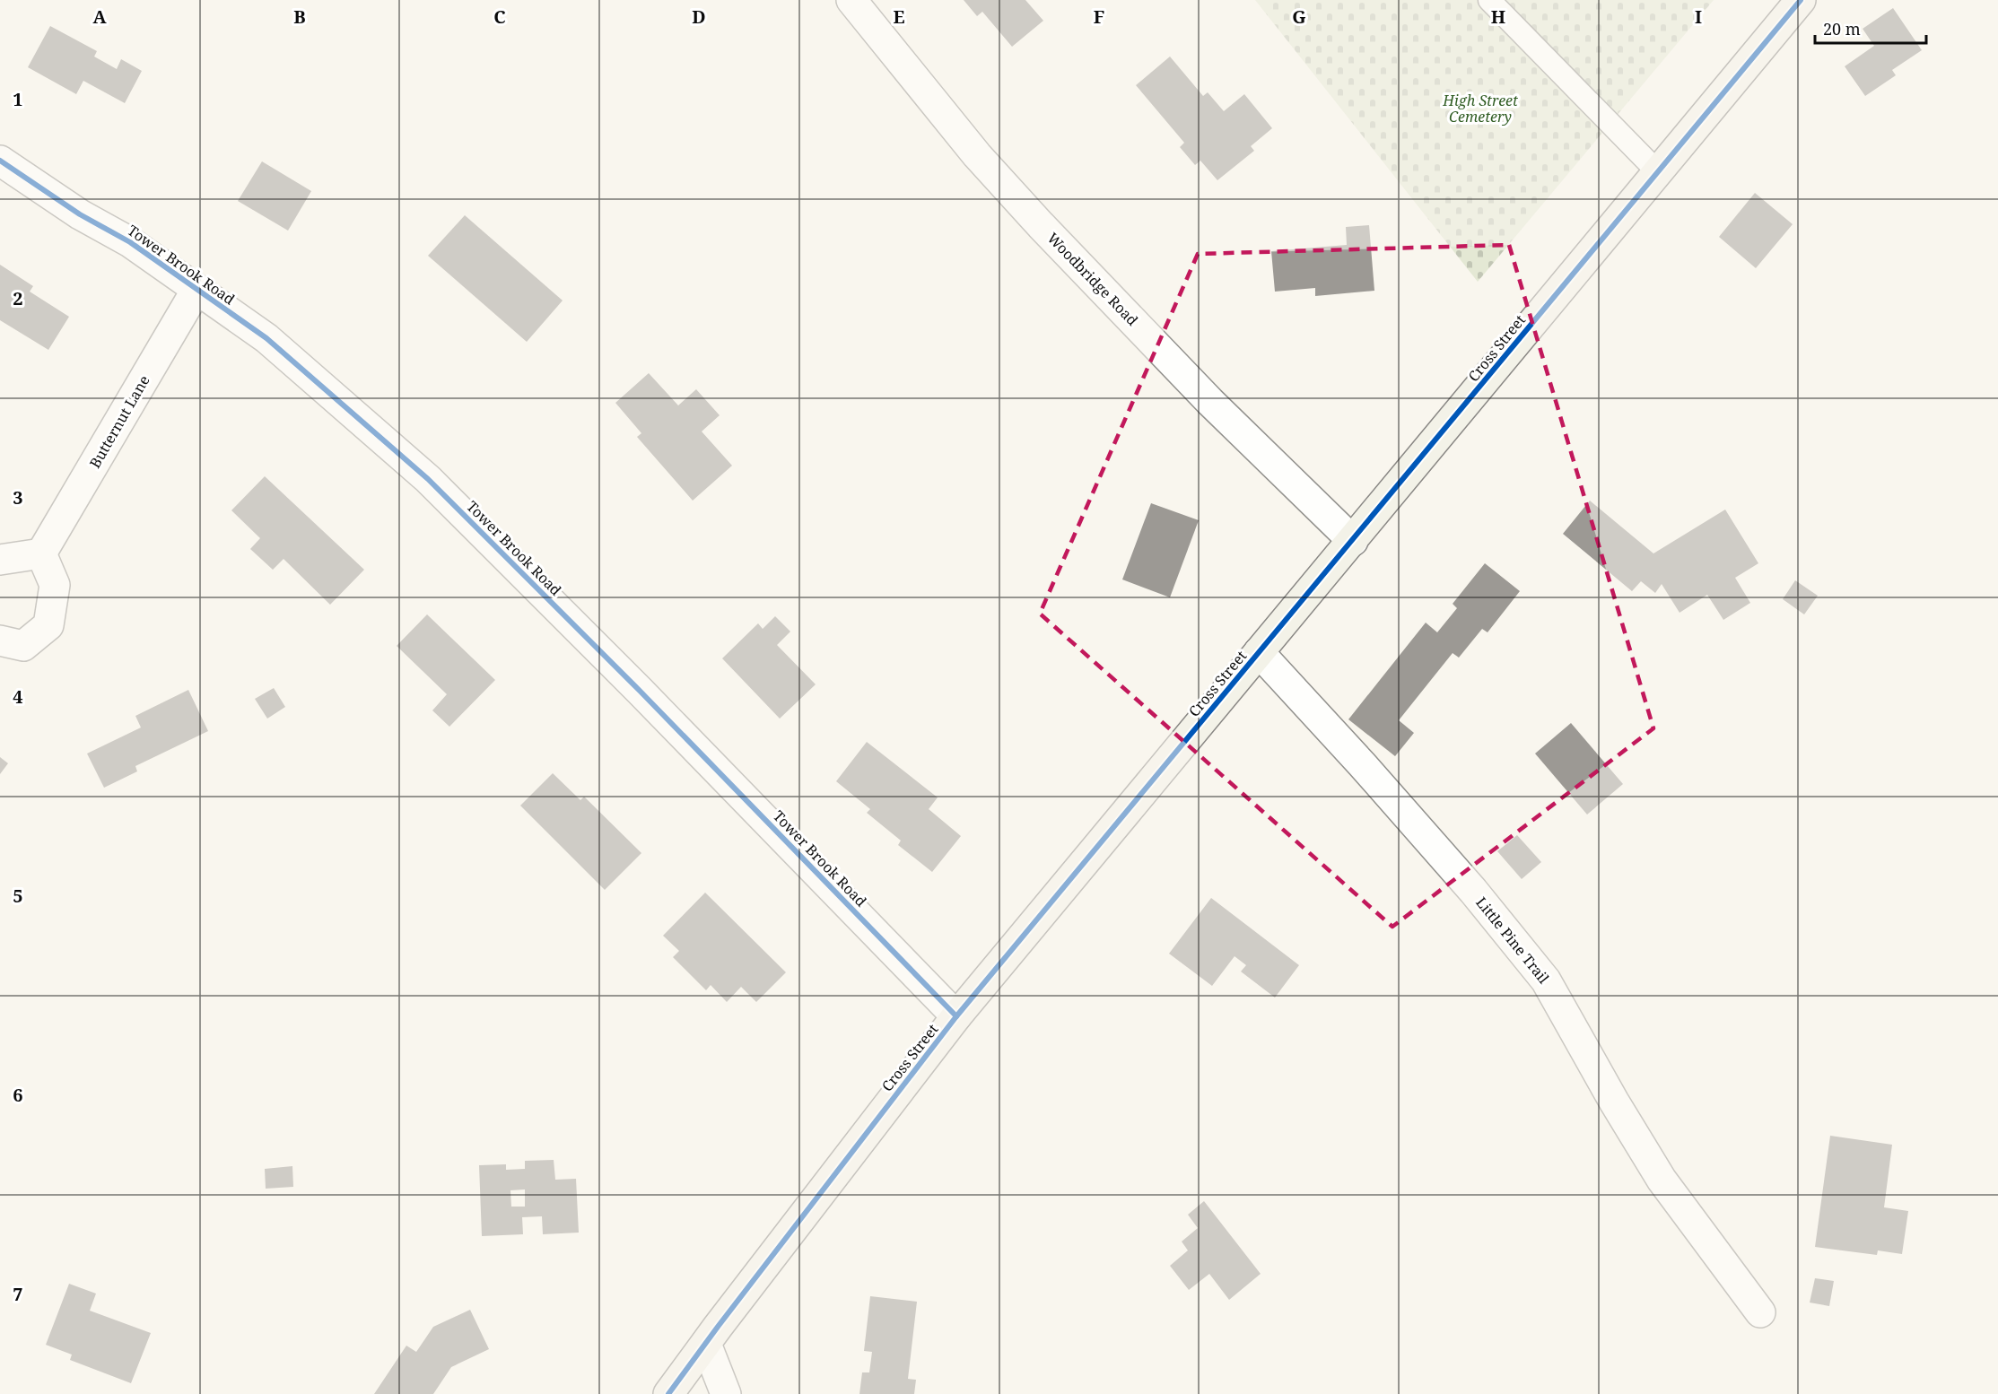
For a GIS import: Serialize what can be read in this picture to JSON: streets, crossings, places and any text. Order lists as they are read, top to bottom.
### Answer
{
  "streets": {
    "street": [
      "Tower Brook Road",
      "Woodbridge Road",
      "Cross Street",
      "Butternut Lane",
      "Little Pine Trail"
    ]
  },
  "crossings": [
    ["Tower Brook Road", "Cross Street"],
    ["Tower Brook Road", "Butternut Lane"],
    ["Woodbridge Road", "Cross Street"],
    ["Cross Street", "Little Pine Trail"]
  ],
  "parks": ["High Street Cemetery"],
  "scale_bar": "20 m",
  "grid": {
    "columns": [
      "A",
      "B",
      "C",
      "D",
      "E",
      "F",
      "G",
      "H",
      "I"
    ],
    "rows": [
      "1",
      "2",
      "3",
      "4",
      "5",
      "6",
      "7"
    ]
  }
}
